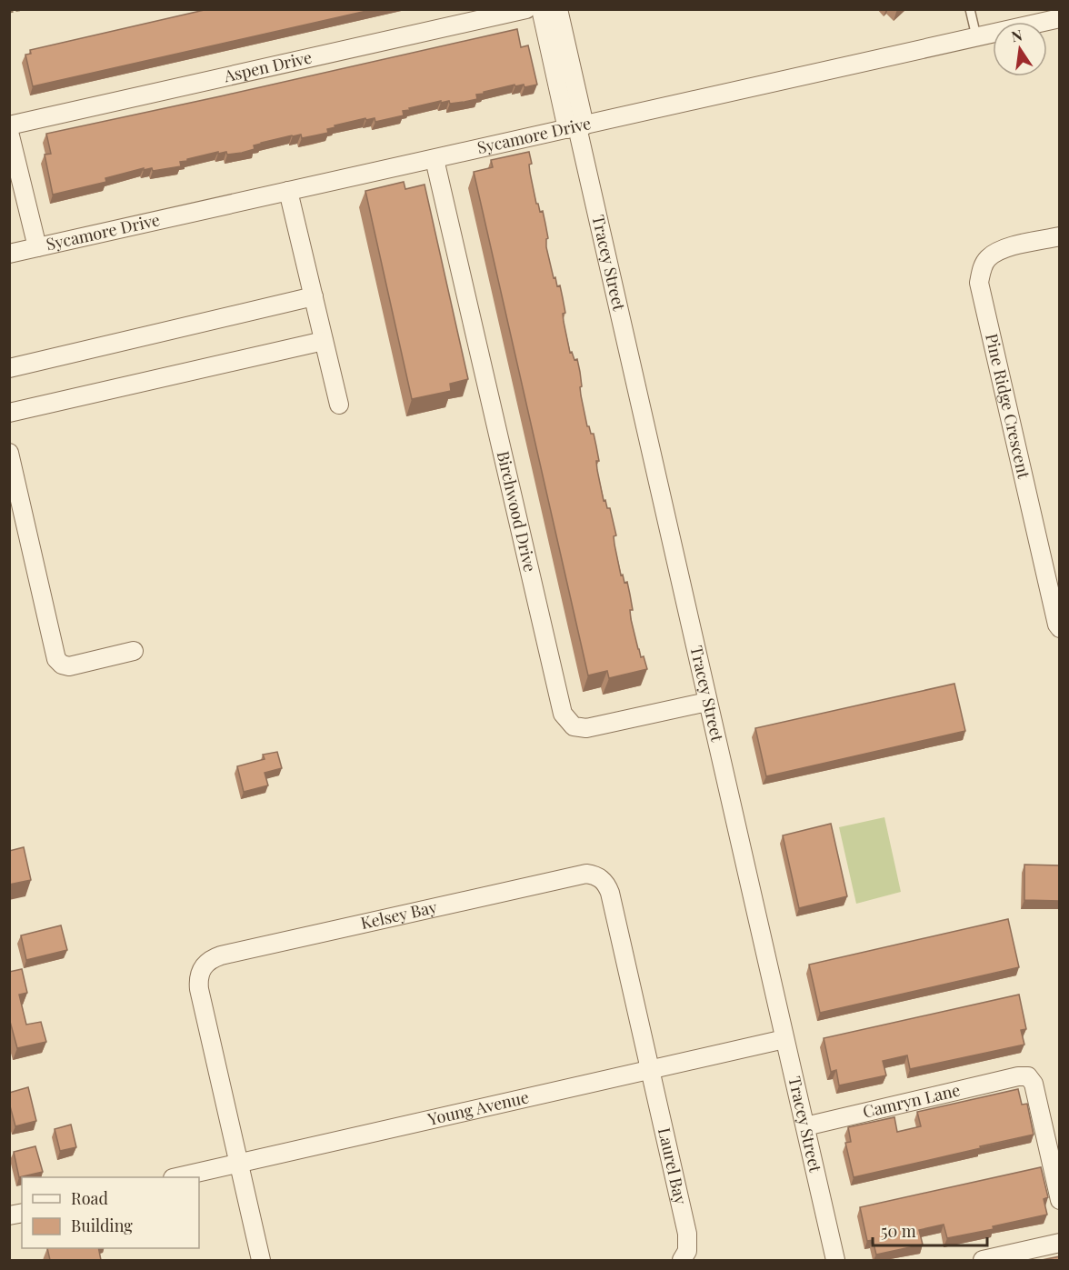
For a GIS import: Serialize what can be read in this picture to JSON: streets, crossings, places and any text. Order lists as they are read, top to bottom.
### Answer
{
  "streets": {
    "street": [
      "Aspen Drive",
      "Sycamore Drive",
      "Tracey Street",
      "Pine Ridge Crescent",
      "Birchwood Drive",
      "Kelsey Bay",
      "Camryn Lane",
      "Young Avenue",
      "Laurel Bay"
    ]
  },
  "crossings": [
    ["Sycamore Drive", "Tracey Street"],
    ["Sycamore Drive", "Birchwood Drive"],
    ["Tracey Street", "Birchwood Drive"],
    ["Tracey Street", "Camryn Lane"],
    ["Tracey Street", "Young Avenue"],
    ["Kelsey Bay", "Young Avenue"],
    ["Kelsey Bay", "Laurel Bay"],
    ["Young Avenue", "Laurel Bay"]
  ],
  "legend": ["Road", "Building"],
  "scale_bar": "50 m",
  "north": "top"
}
